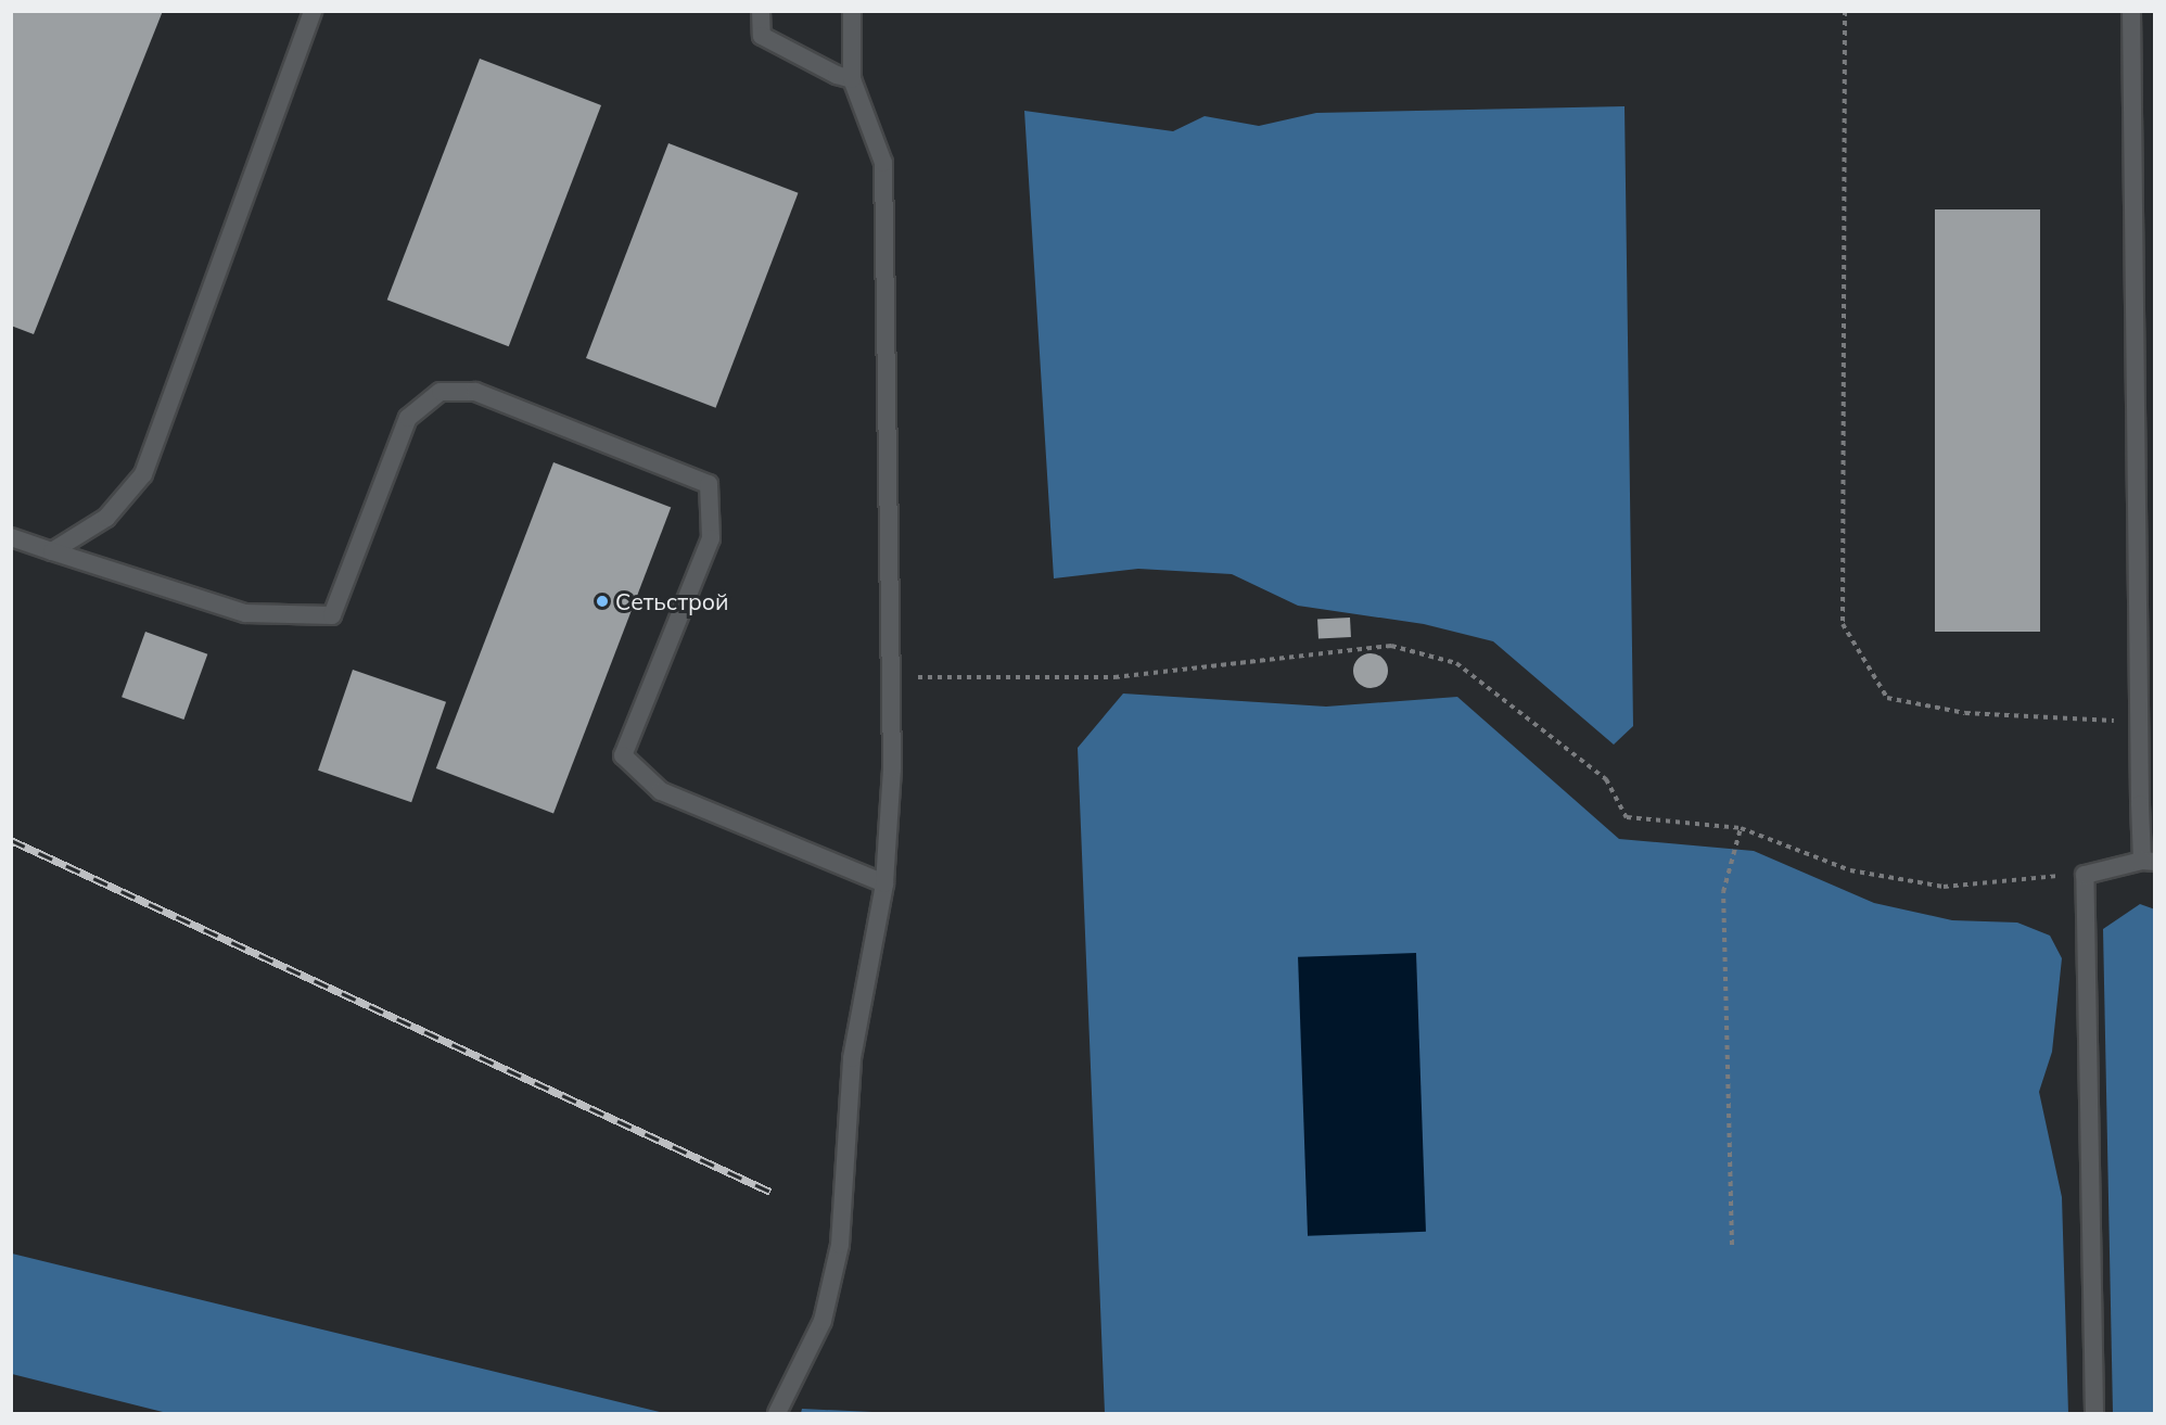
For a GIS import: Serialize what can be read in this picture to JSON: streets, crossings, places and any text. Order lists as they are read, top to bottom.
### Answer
{
  "places": ["Сетьстрой"]
}
